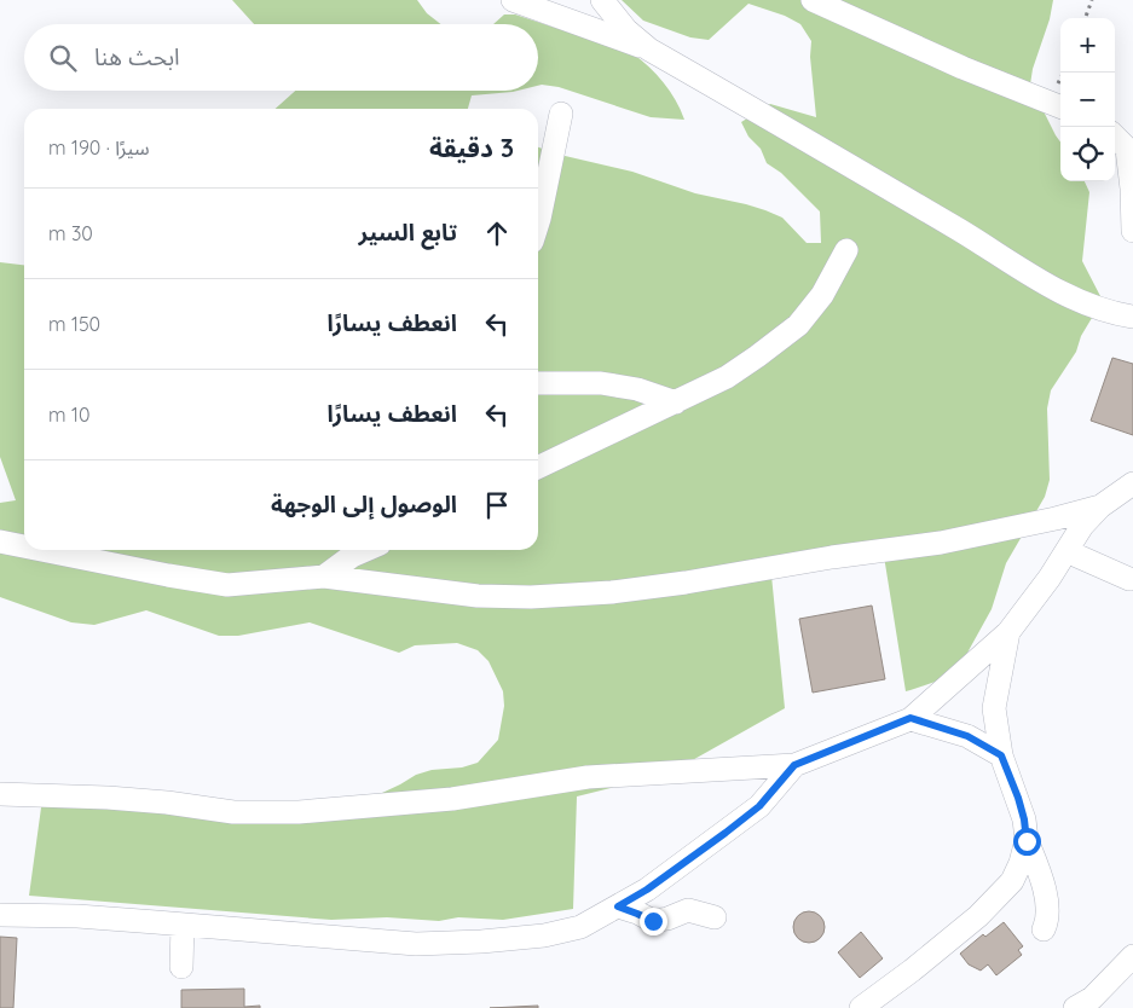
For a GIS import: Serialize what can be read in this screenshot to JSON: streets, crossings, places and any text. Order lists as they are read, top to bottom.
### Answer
{
  "page": {
    "map_buttons": ["+", "−"],
    "search": "ابحث هنا",
    "heading": ["3 دقيقة", "سيرًا · 190 m"],
    "list": [
      ["تابع السير", "30 m"],
      ["انعطف يسارًا", "150 m"],
      ["انعطف يسارًا", "10 m"],
      "الوصول إلى الوجهة"
    ]
  }
}
